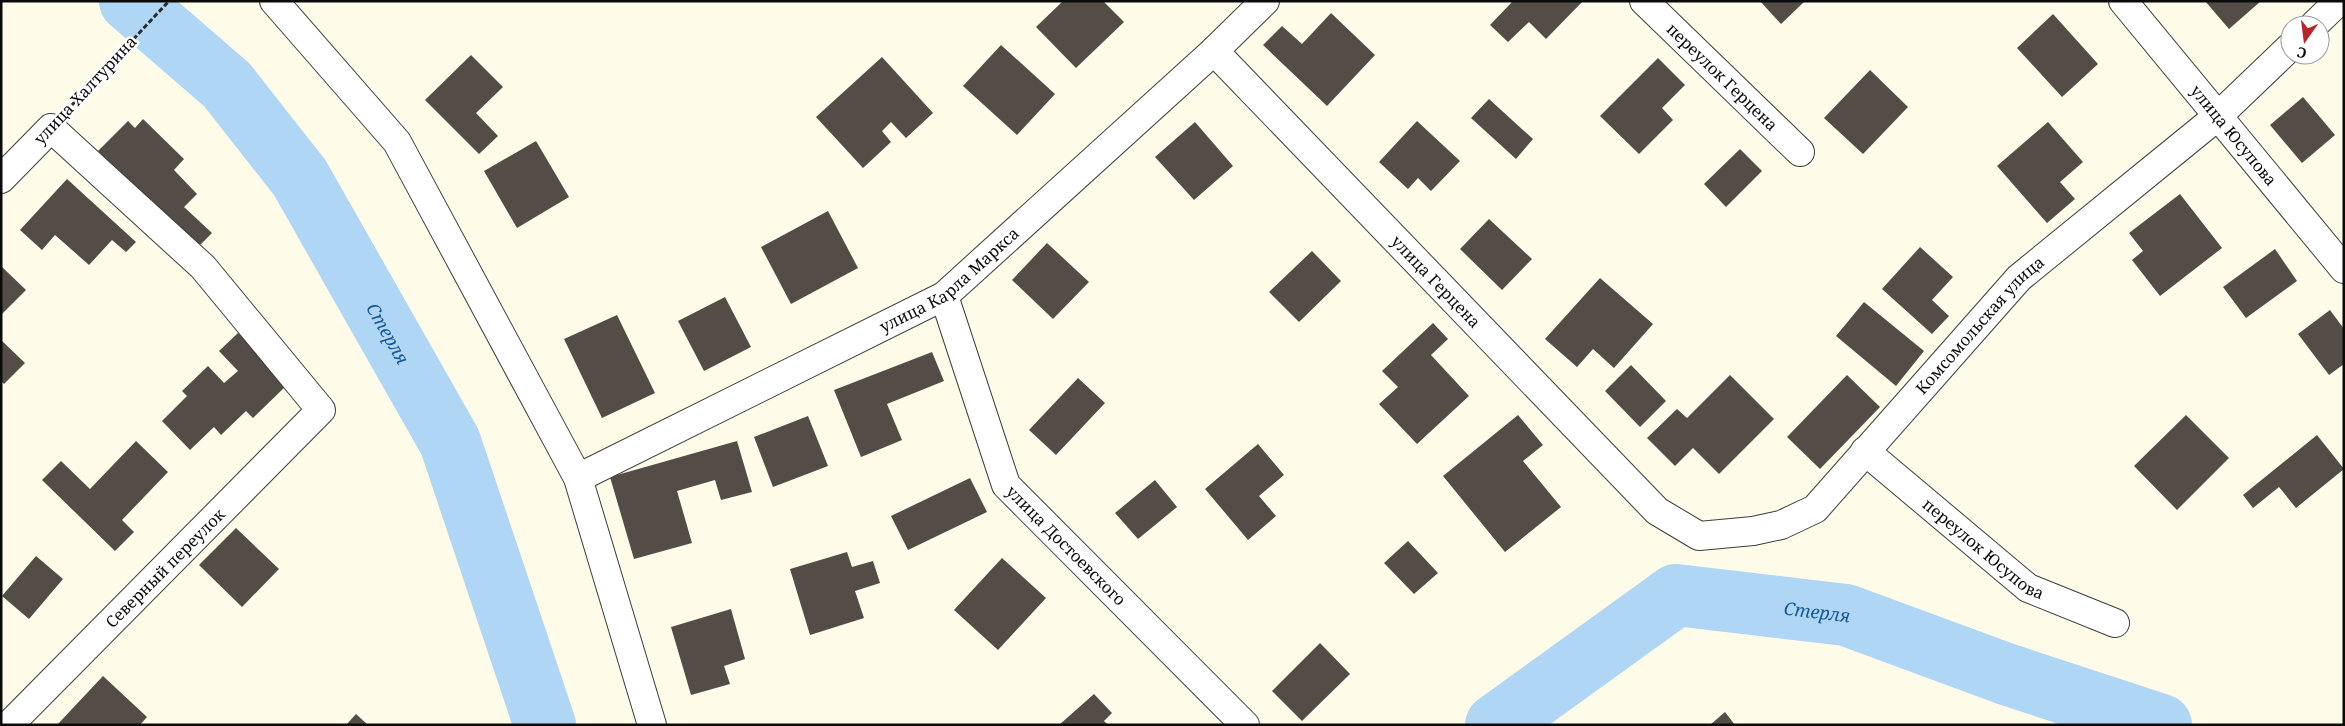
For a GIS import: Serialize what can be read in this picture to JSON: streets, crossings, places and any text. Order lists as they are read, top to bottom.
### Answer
{
  "streets": {
    "street": [
      "переулок Герцена",
      "улица Халтурина",
      "улица Юсупова",
      "улица Карла Маркса",
      "улица Герцена",
      "Комсомольская улица",
      "улица Достоевского",
      "переулок Юсупова",
      "Северный переулок"
    ]
  },
  "crossings": [
    ["улица Халтурина", "Северный переулок"],
    ["улица Юсупова", "Комсомольская улица"],
    ["улица Карла Маркса", "улица Герцена"],
    ["улица Карла Маркса", "улица Достоевского"],
    ["улица Герцена", "Комсомольская улица"],
    ["Комсомольская улица", "переулок Юсупова"]
  ],
  "water": ["Стерля"],
  "north": "bottom"
}
